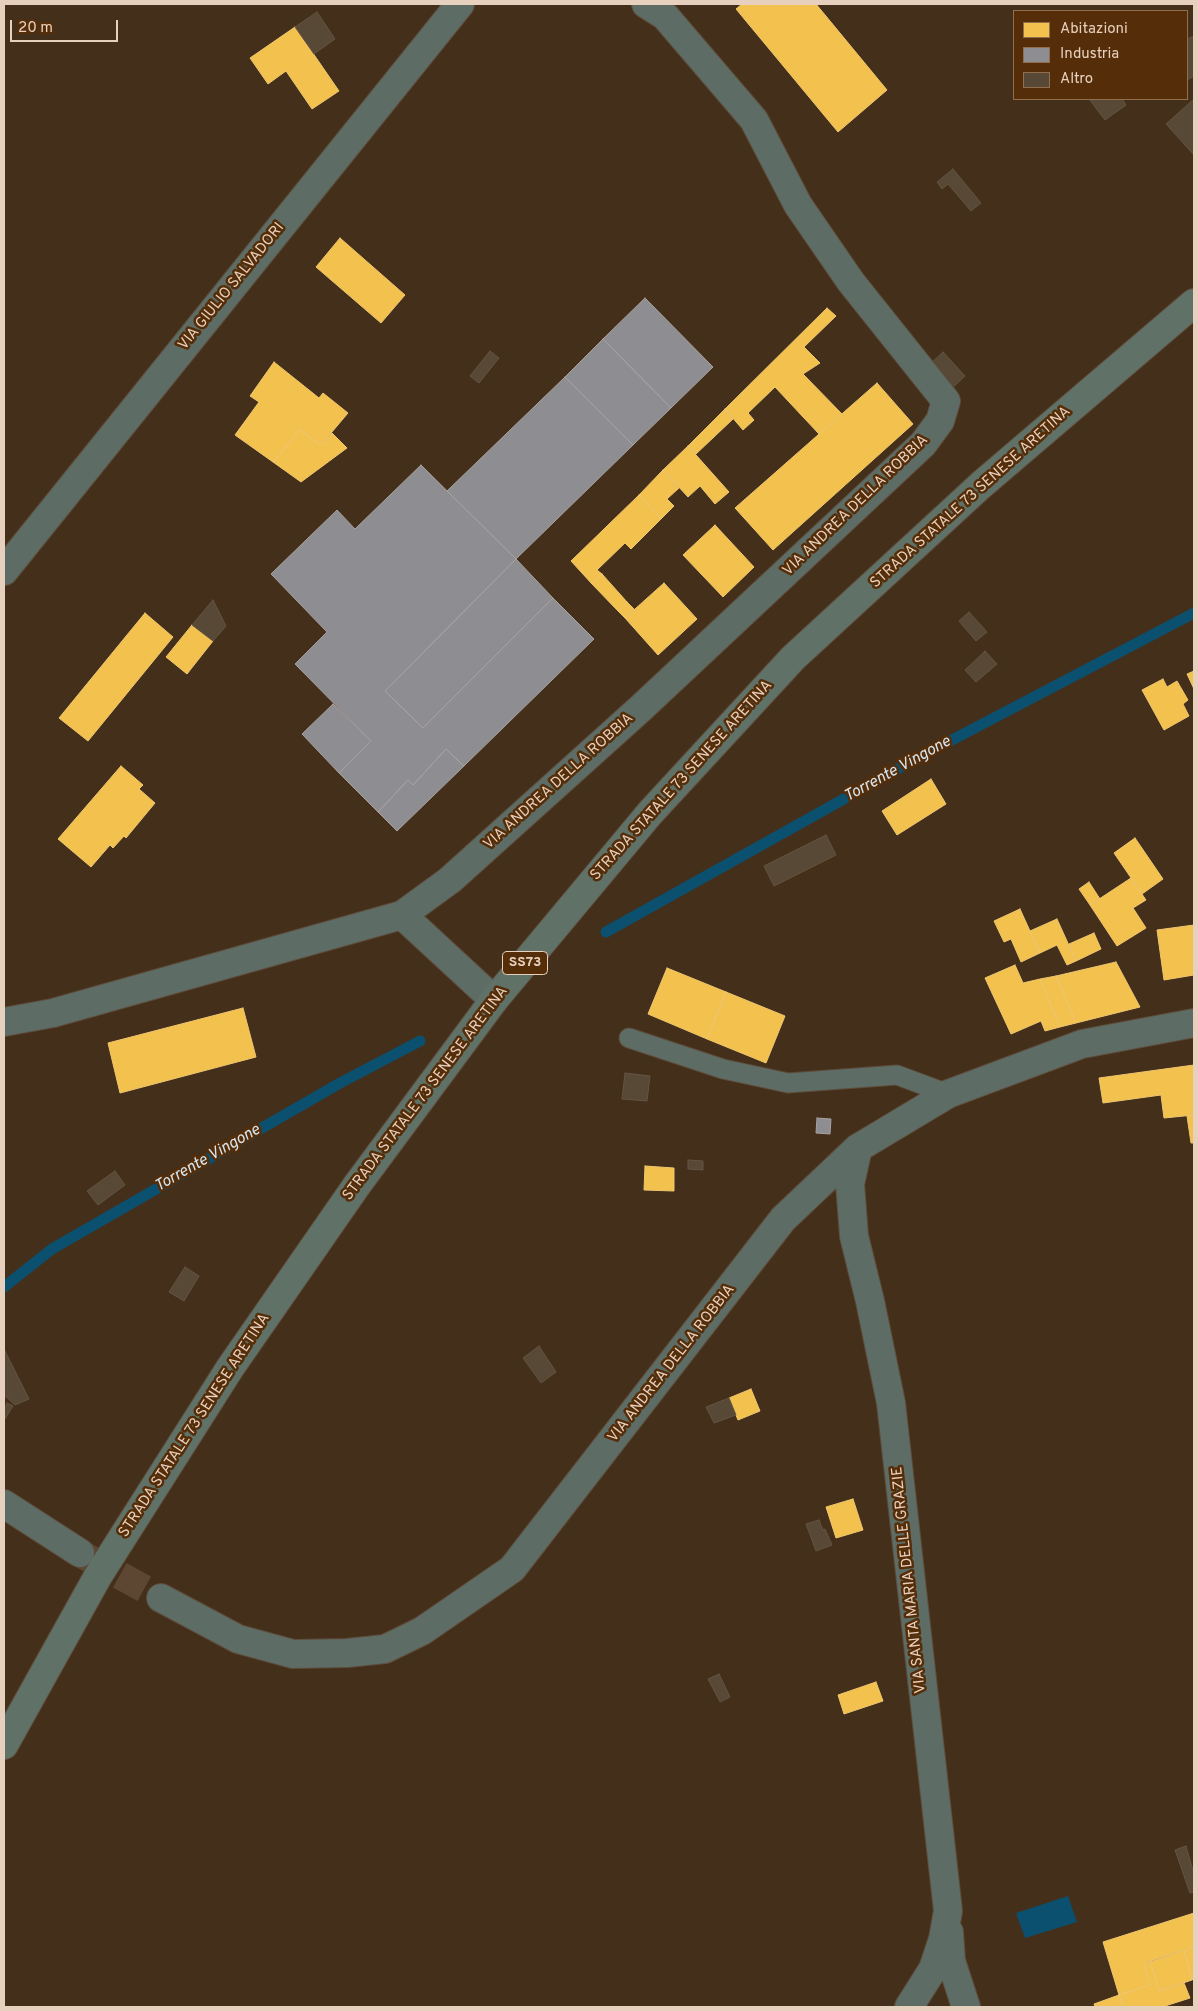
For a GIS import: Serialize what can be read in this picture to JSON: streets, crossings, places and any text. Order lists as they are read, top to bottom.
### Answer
{
  "streets": {
    "main road": ["STRADA STATALE 73 SENESE ARETINA", "SS73"],
    "street": ["VIA GIULIO SALVADORI", "VIA ANDREA DELLA ROBBIA", "VIA SANTA MARIA DELLE GRAZIE"]
  },
  "crossings": [
    ["VIA ANDREA DELLA ROBBIA", "VIA SANTA MARIA DELLE GRAZIE"]
  ],
  "water": ["Torrente Vingone"],
  "legend": ["Abitazioni", "Industria", "Altro"],
  "scale_bar": "20 m"
}
